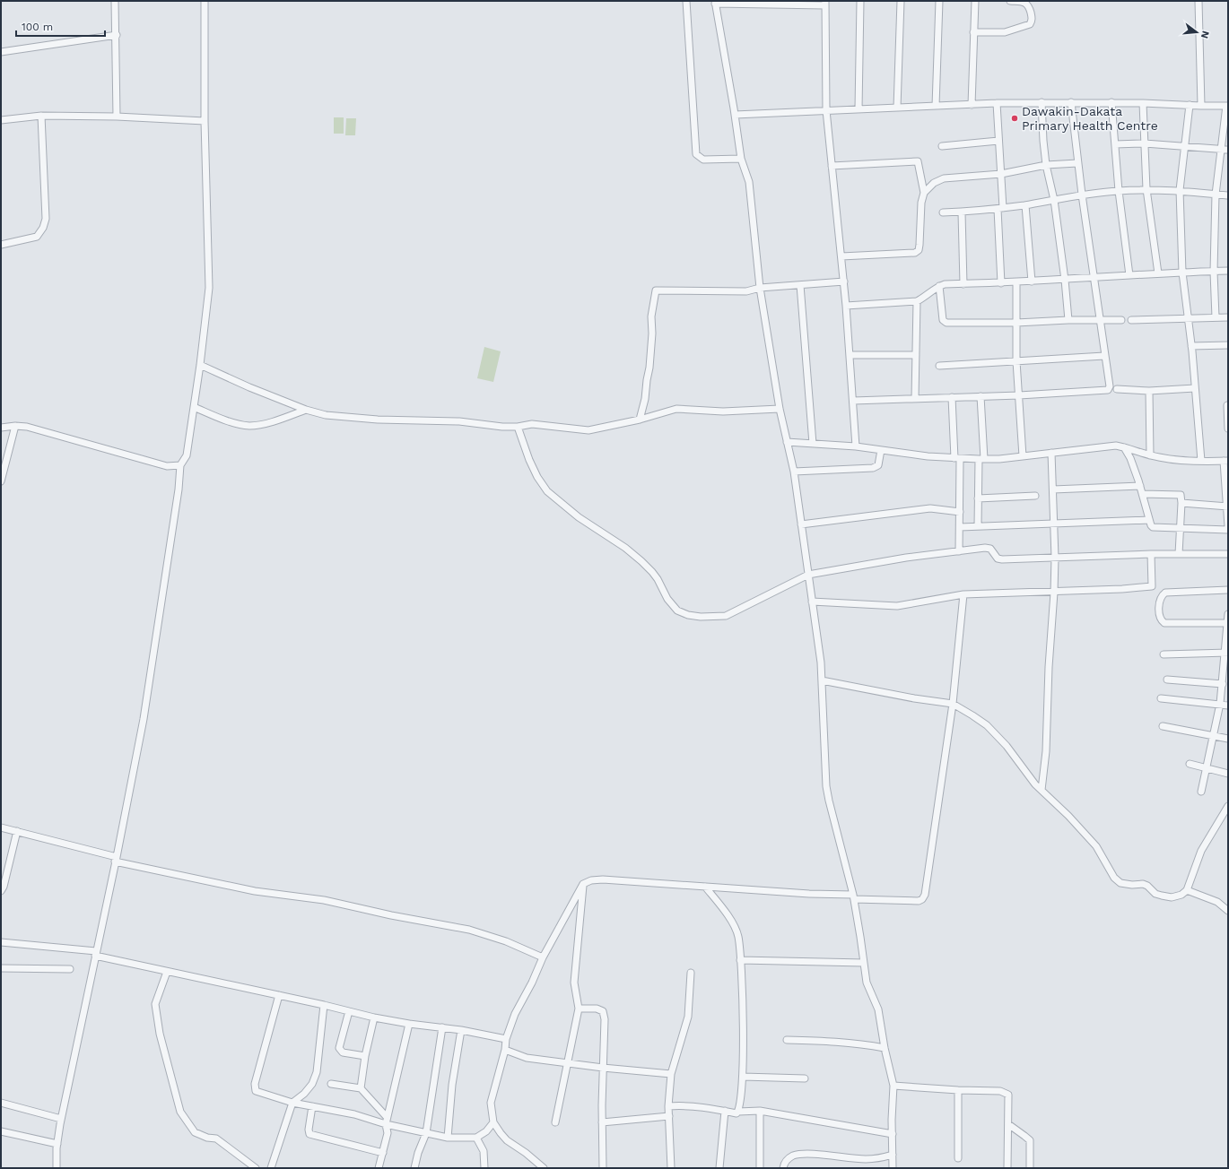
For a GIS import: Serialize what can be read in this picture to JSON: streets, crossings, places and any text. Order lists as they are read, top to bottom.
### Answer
{
  "places": ["Dawakin-Dakata Primary Health Centre"],
  "scale_bar": "100 m",
  "north": "right"
}
